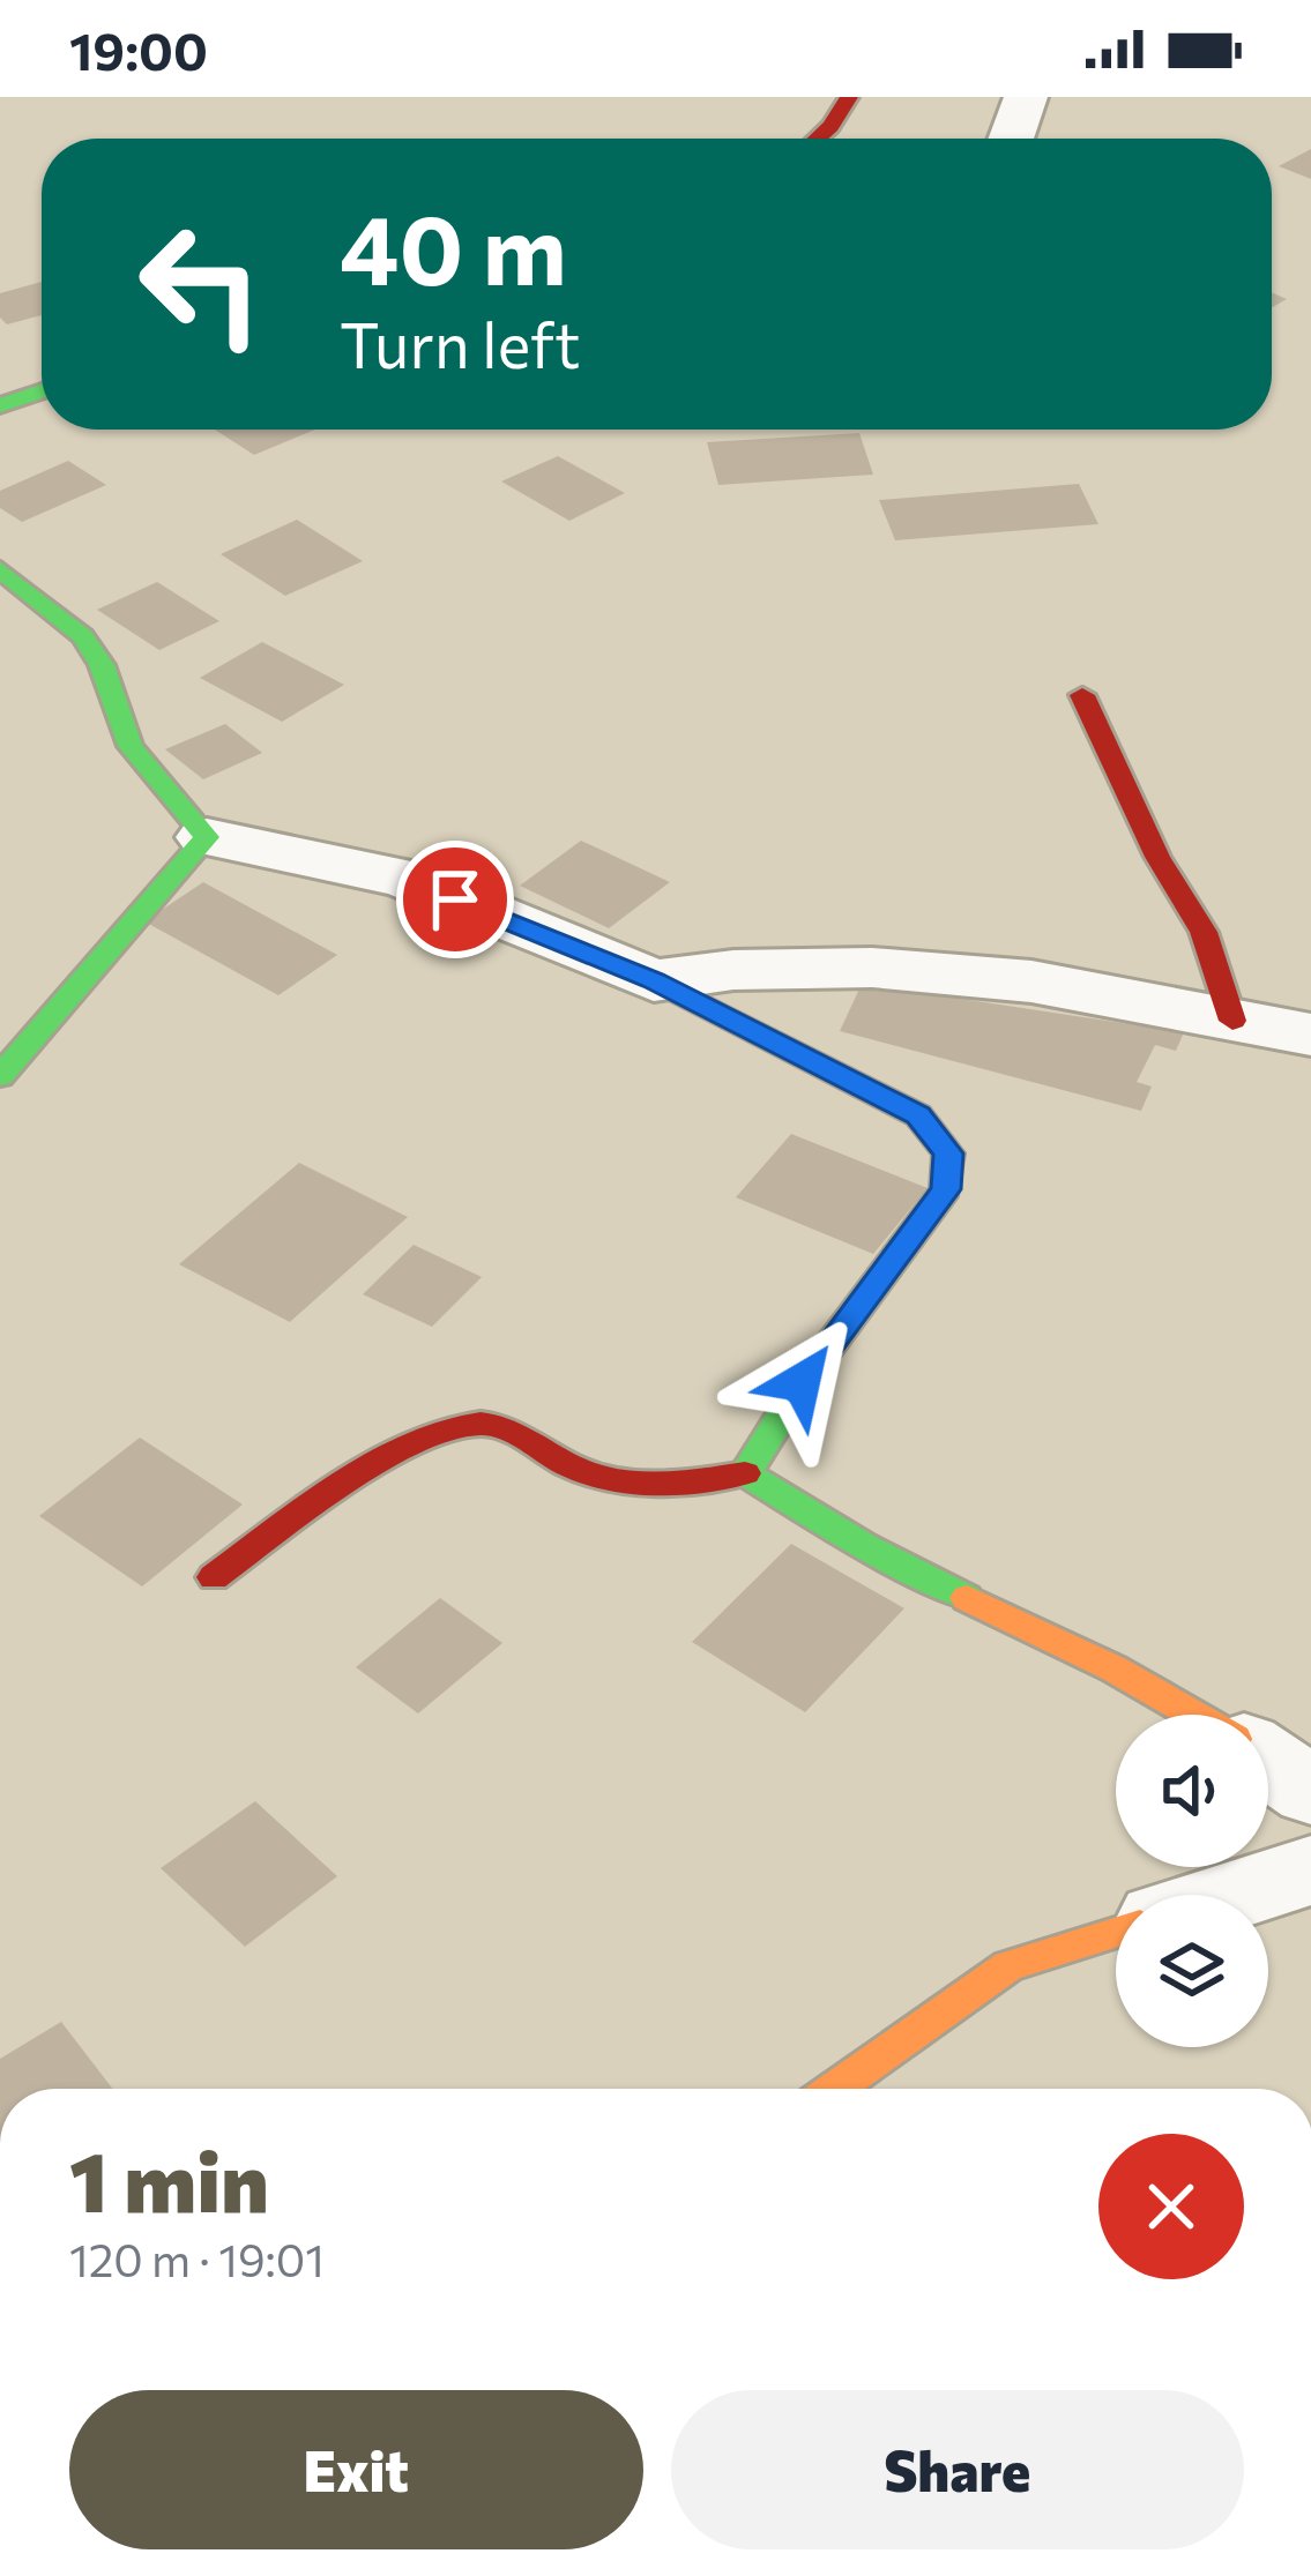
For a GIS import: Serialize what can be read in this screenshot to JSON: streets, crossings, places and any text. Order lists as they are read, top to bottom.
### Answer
{
  "page": {
    "status": "19:00",
    "turn": ["40 m", "Turn left"],
    "heading": ["1 min", "120 m · 19:01"],
    "buttons": ["Exit", "Share"]
  }
}
